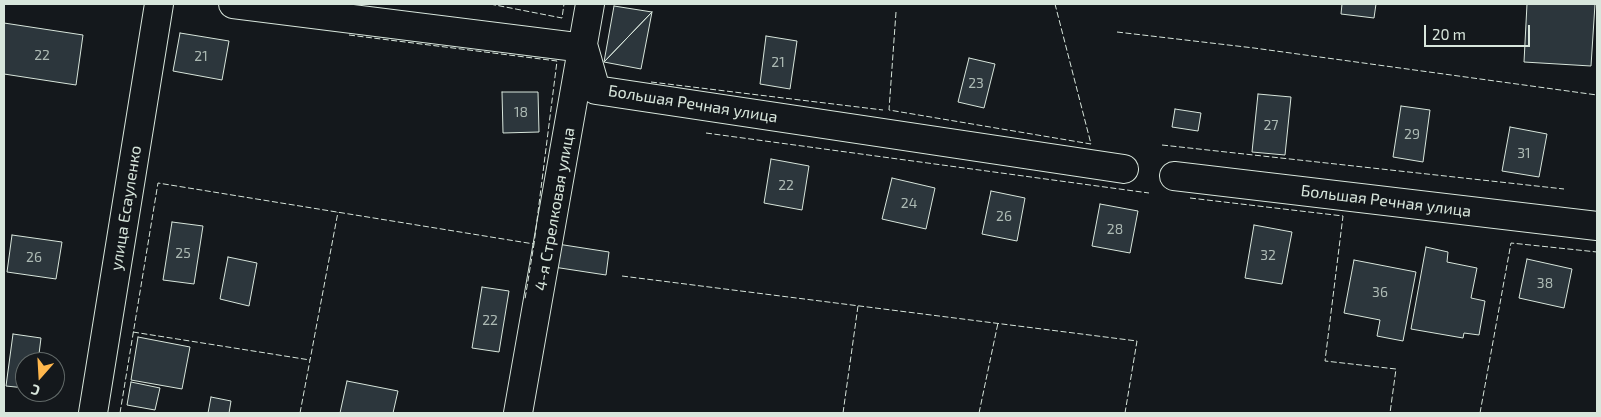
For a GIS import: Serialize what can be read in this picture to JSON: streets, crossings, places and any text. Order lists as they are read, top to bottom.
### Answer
{
  "streets": {
    "street": ["Большая Речная улица", "улица Есауленко", "4-я Стрелковая улица"]
  },
  "crossings": [
    ["Большая Речная улица", "4-я Стрелковая улица"]
  ],
  "house_numbers": [
    "22",
    "21",
    "21",
    "23",
    "18",
    "27",
    "29",
    "31",
    "22",
    "24",
    "26",
    "28",
    "25",
    "32",
    "26",
    "38",
    "36",
    "22"
  ],
  "scale_bar": "20 m",
  "north": "bottom"
}
